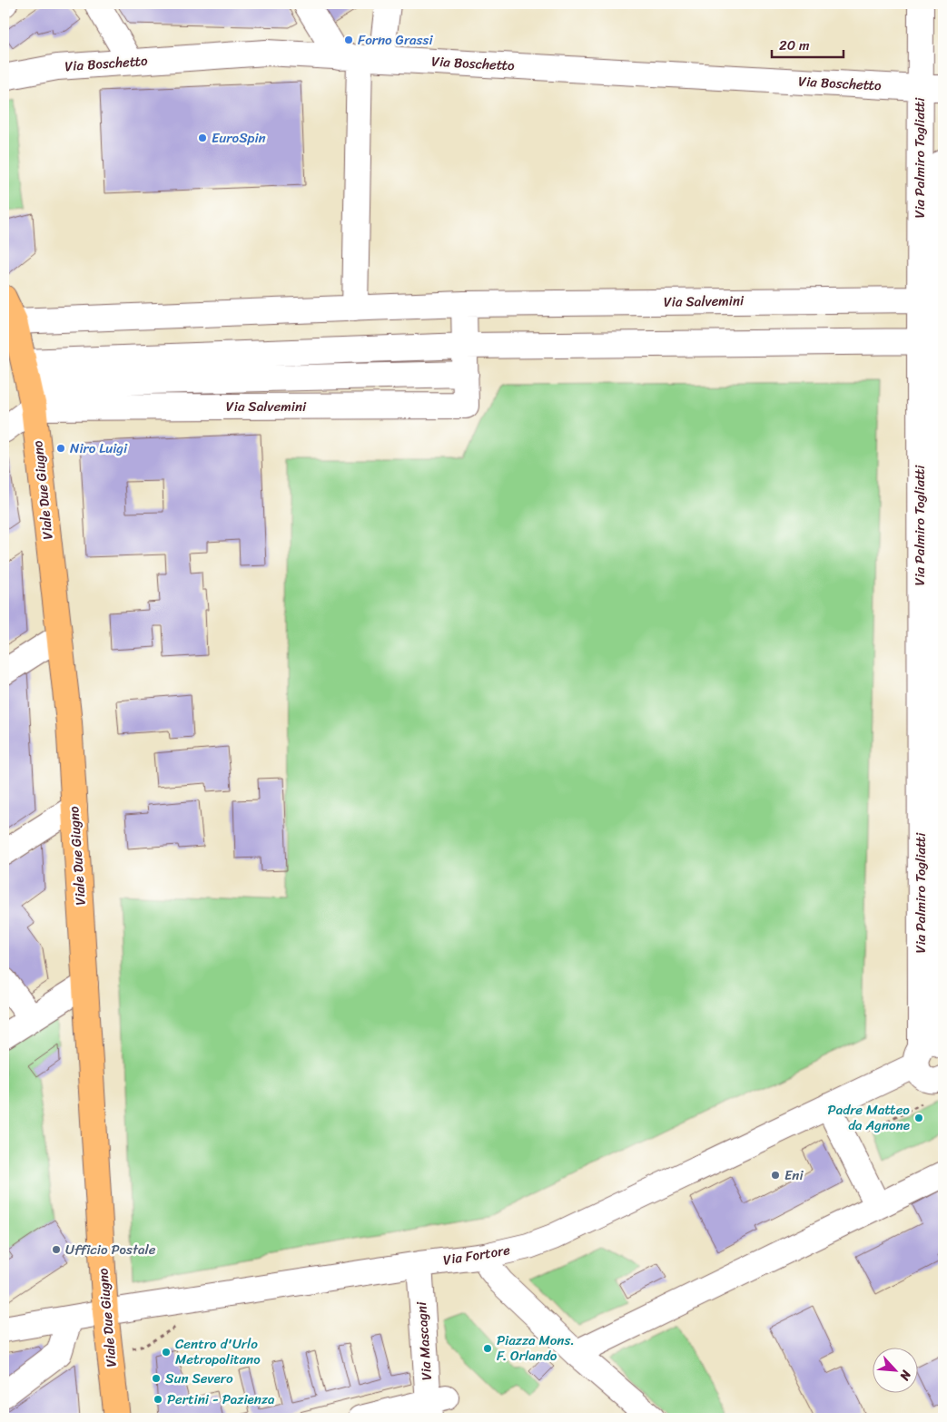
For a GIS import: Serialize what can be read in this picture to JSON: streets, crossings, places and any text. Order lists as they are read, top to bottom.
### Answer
{
  "streets": {
    "main road": ["Viale Due Giugno"],
    "street": [
      "Via Boschetto",
      "Via Palmiro Togliatti",
      "Via Salvemini",
      "Via Fortore",
      "Via Mascagni"
    ]
  },
  "crossings": [
    ["Via Boschetto", "Via Palmiro Togliatti"],
    ["Via Palmiro Togliatti", "Via Salvemini"],
    ["Via Palmiro Togliatti", "Via Fortore"],
    ["Via Salvemini", "Viale Due Giugno"],
    ["Viale Due Giugno", "Via Fortore"],
    ["Via Fortore", "Via Mascagni"]
  ],
  "places": [
    "Forno Grassi",
    "EuroSpin",
    "Niro Luigi",
    "Padre Matteo da Agnone",
    "Eni",
    "Ufficio Postale",
    "Piazza Mons. F. Orlando",
    "Centro d'Urlo Metropolitano",
    "Sun Severo",
    "Pertini - Pazienza"
  ],
  "scale_bar": "20 m",
  "north": "bottom right"
}
